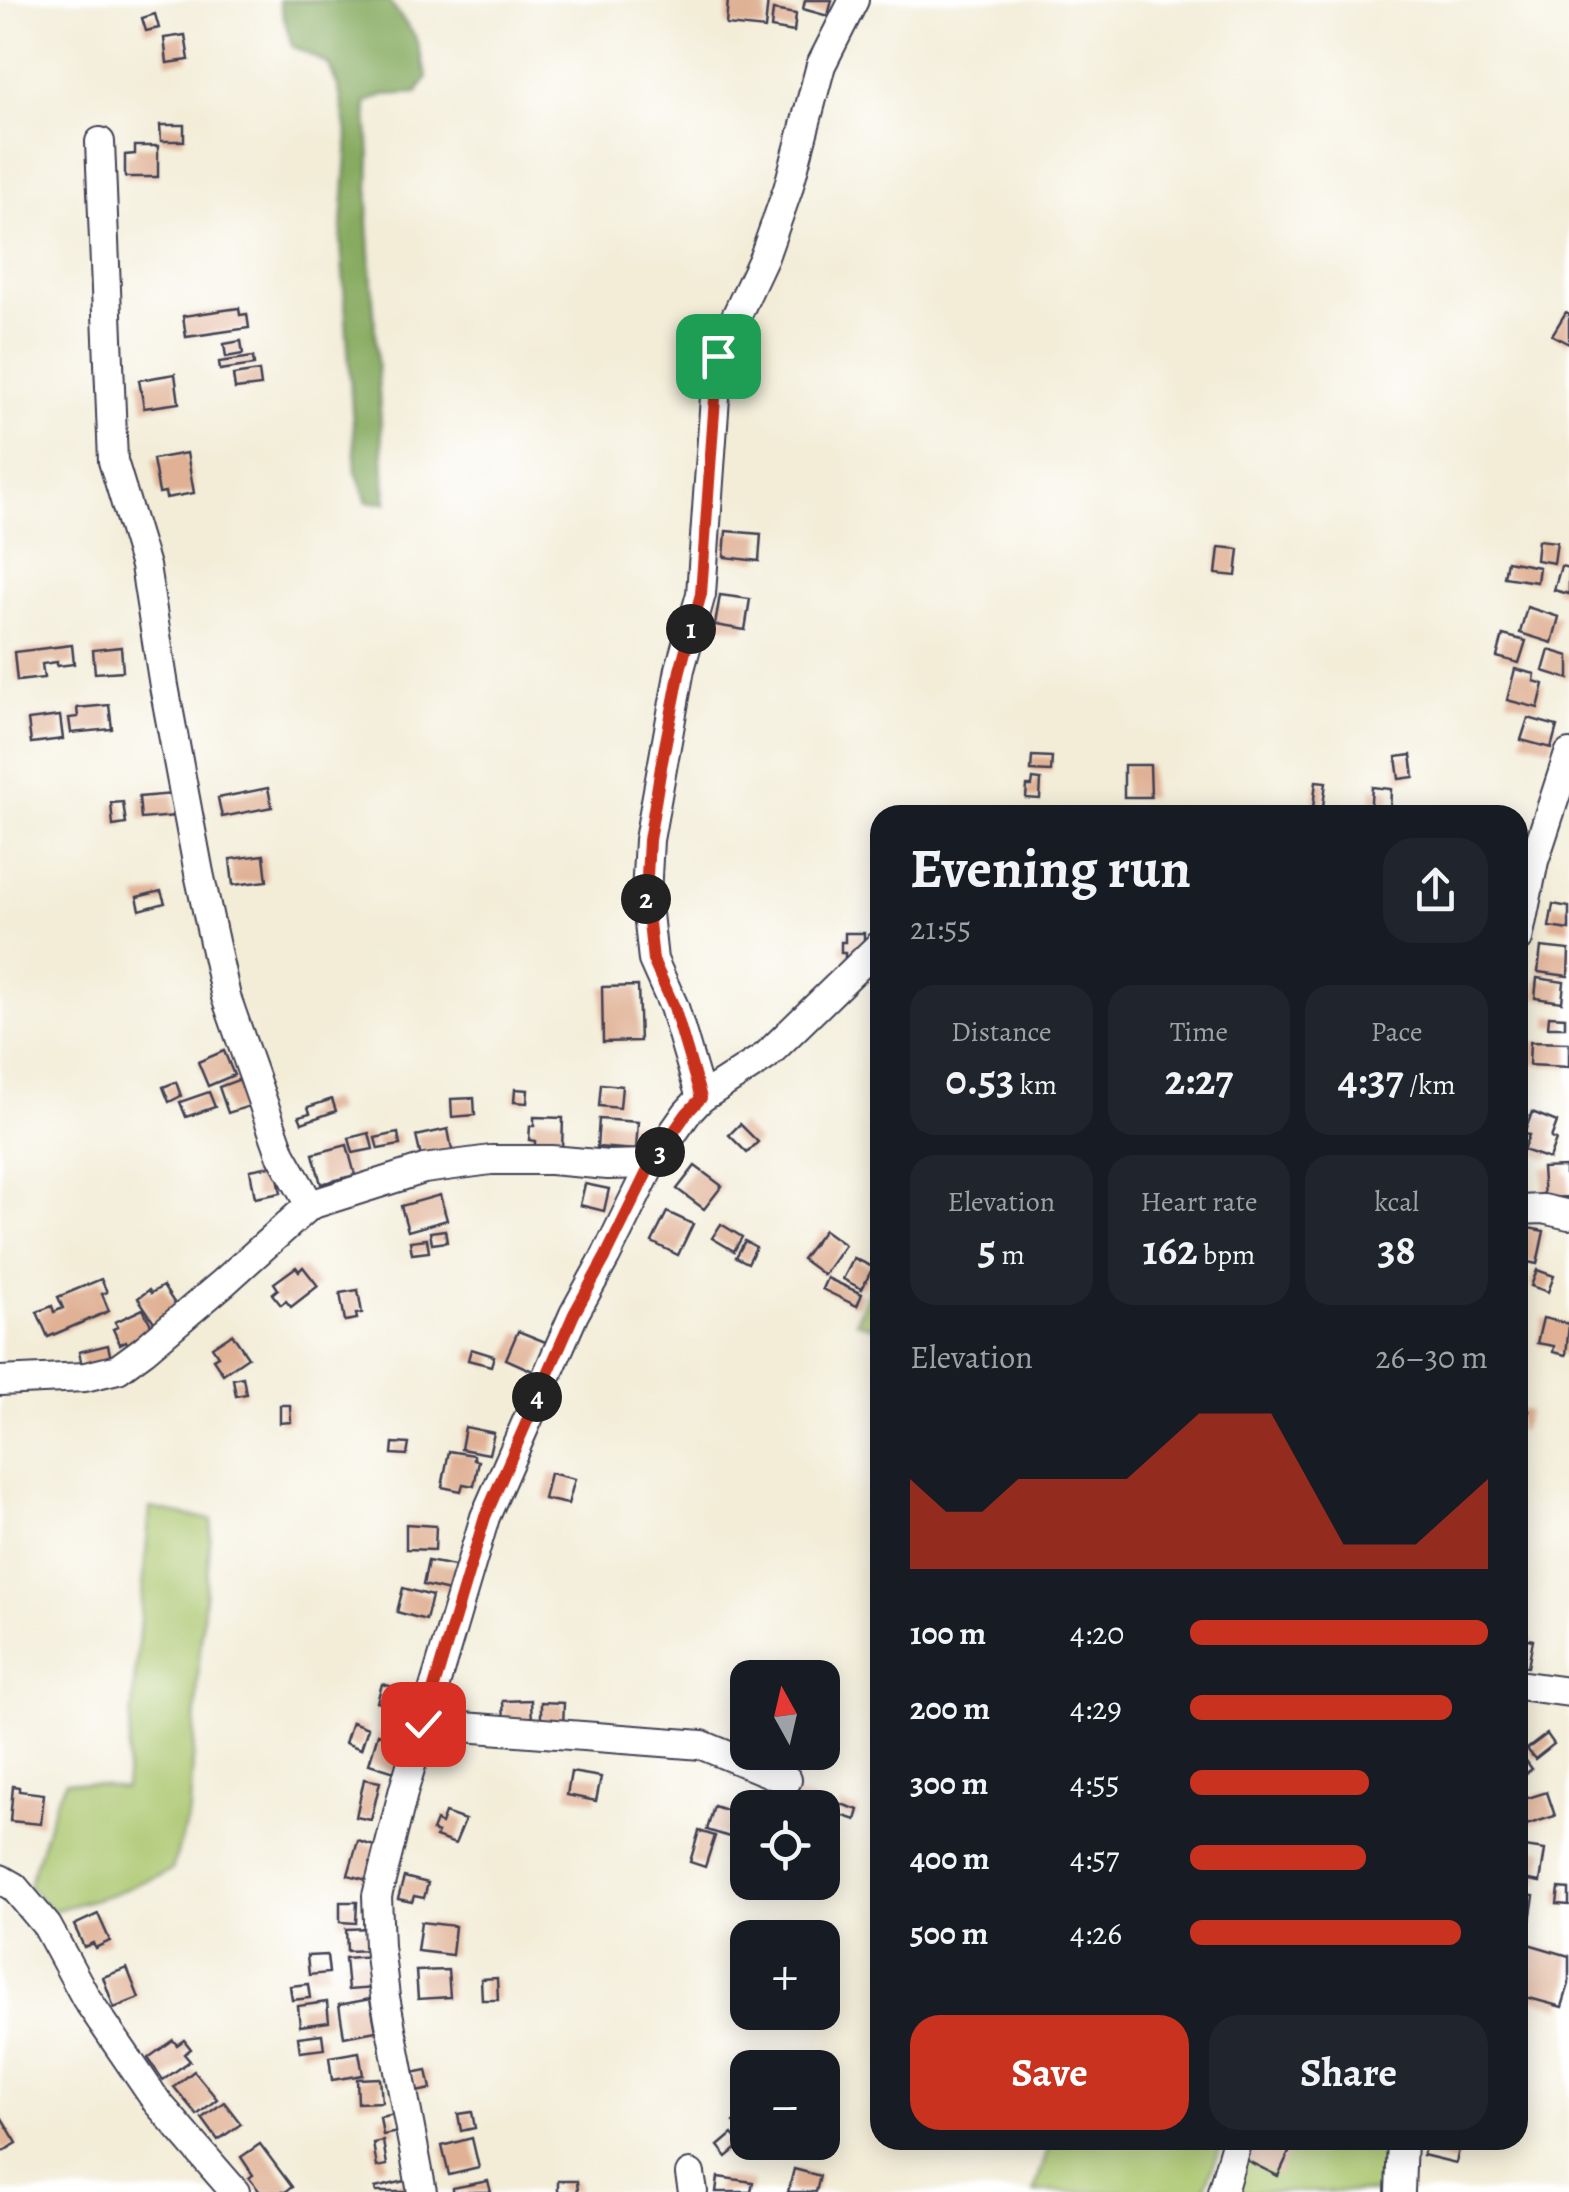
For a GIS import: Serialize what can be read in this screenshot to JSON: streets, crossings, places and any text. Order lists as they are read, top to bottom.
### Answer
{
  "north": "top",
  "page": {
    "pins": [
      "1",
      "2",
      "3",
      "4"
    ],
    "heading": ["Evening run", "21:55"],
    "stats": [
      ["Distance", "0.53 km"],
      ["Time", "2:27"],
      ["Pace", "4:37 /km"],
      ["Elevation", "5 m"],
      ["Heart rate", "162 bpm"],
      ["kcal", "38"]
    ],
    "chart": ["Elevation", "26–30 m"],
    "list": [
      {
        "name": "100 m",
        "note": "4:20"
      },
      {
        "name": "200 m",
        "note": "4:29"
      },
      {
        "name": "300 m",
        "note": "4:55"
      },
      {
        "name": "400 m",
        "note": "4:57"
      },
      {
        "name": "500 m",
        "note": "4:26"
      }
    ],
    "map_buttons": ["+", "−"],
    "buttons": ["Save", "Share"]
  }
}
